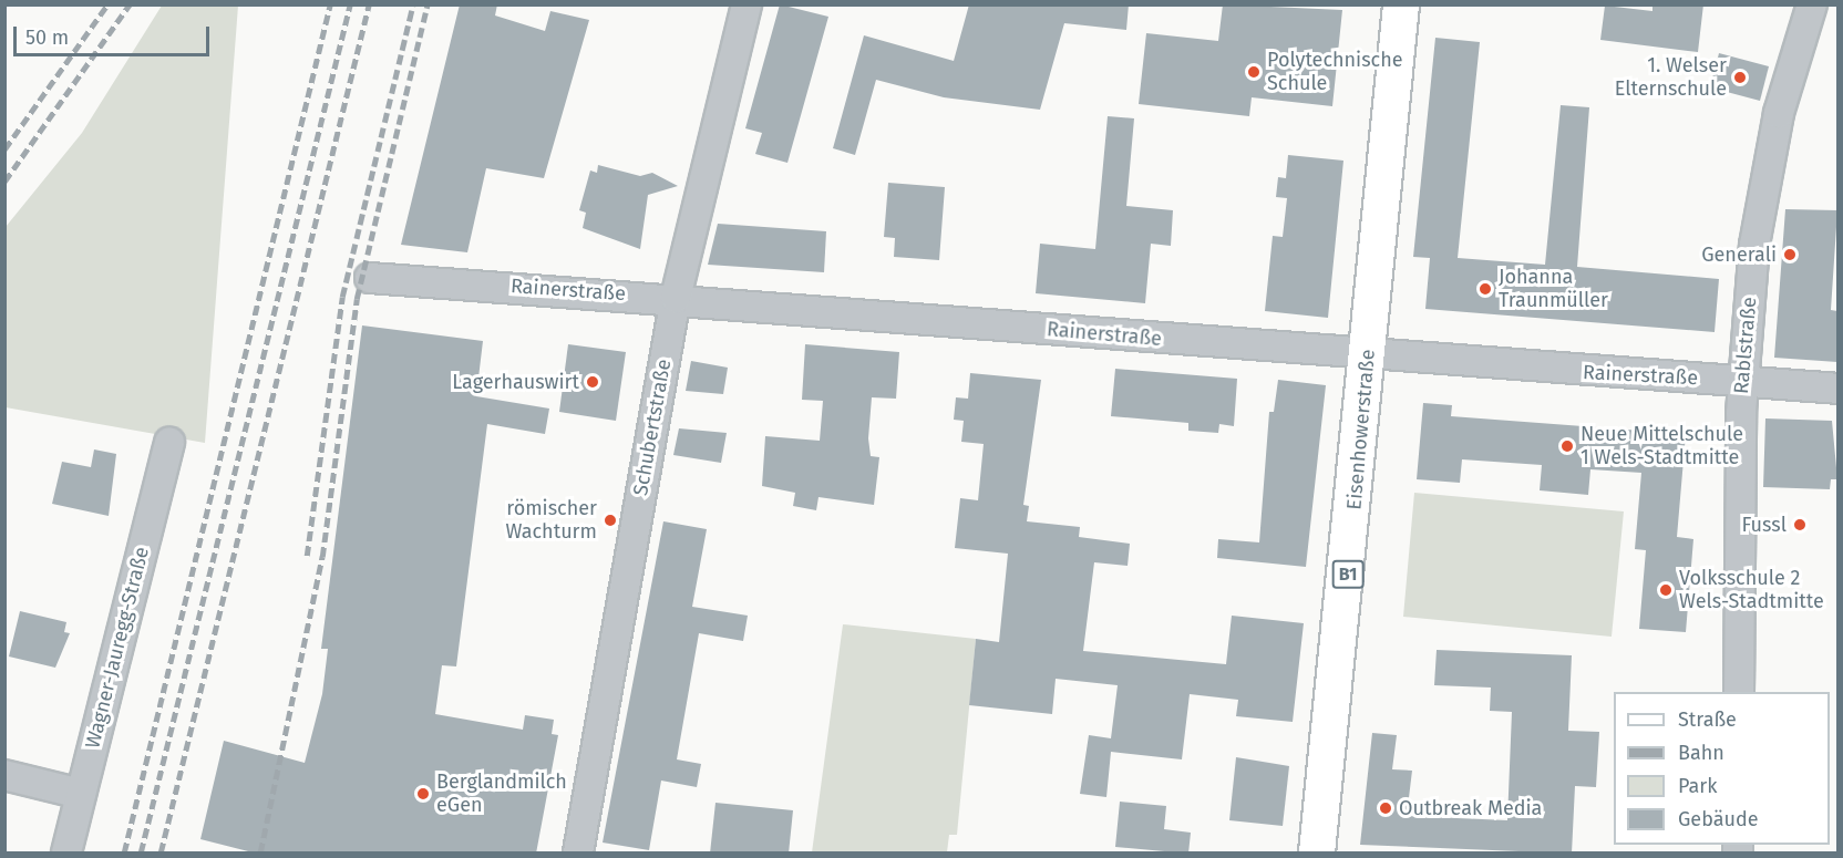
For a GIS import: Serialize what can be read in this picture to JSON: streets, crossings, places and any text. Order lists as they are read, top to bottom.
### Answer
{
  "streets": {
    "main road": ["Eisenhowerstraße", "B1"],
    "street": [
      "Rainerstraße",
      "Rablstraße",
      "Schubertstraße",
      "Wagner-Jauregg-Straße"
    ]
  },
  "crossings": [
    ["Rainerstraße", "Rablstraße"],
    ["Rainerstraße", "Schubertstraße"],
    ["Rainerstraße", "Eisenhowerstraße"]
  ],
  "places": [
    "Polytechnische Schule",
    "1. Welser Elternschule",
    "Generali",
    "Johanna Traunmüller",
    "Lagerhauswirt",
    "Neue Mittelschule 1 Wels-Stadtmitte",
    "römischer Wachturm",
    "Fussl",
    "Volksschule 2 Wels-Stadtmitte",
    "Berglandmilch eGen",
    "Outbreak Media"
  ],
  "legend": [
    "Straße",
    "Bahn",
    "Park",
    "Gebäude"
  ],
  "scale_bar": "50 m"
}
